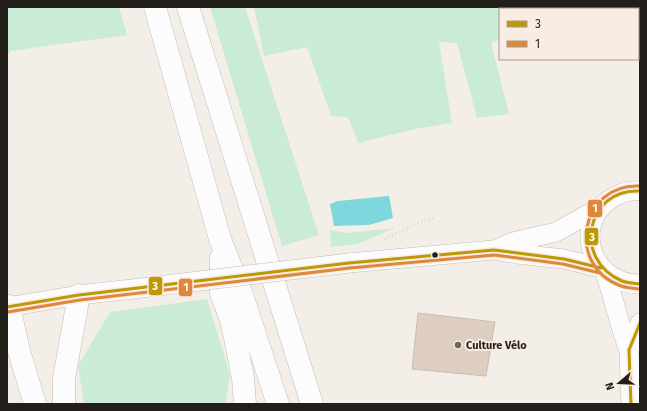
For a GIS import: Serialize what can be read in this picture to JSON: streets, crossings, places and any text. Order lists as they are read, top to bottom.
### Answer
{
  "places": ["Culture Vélo"],
  "lines": ["transit line 1", "transit line 3"],
  "legend": ["3", "1"],
  "north": "left"
}
